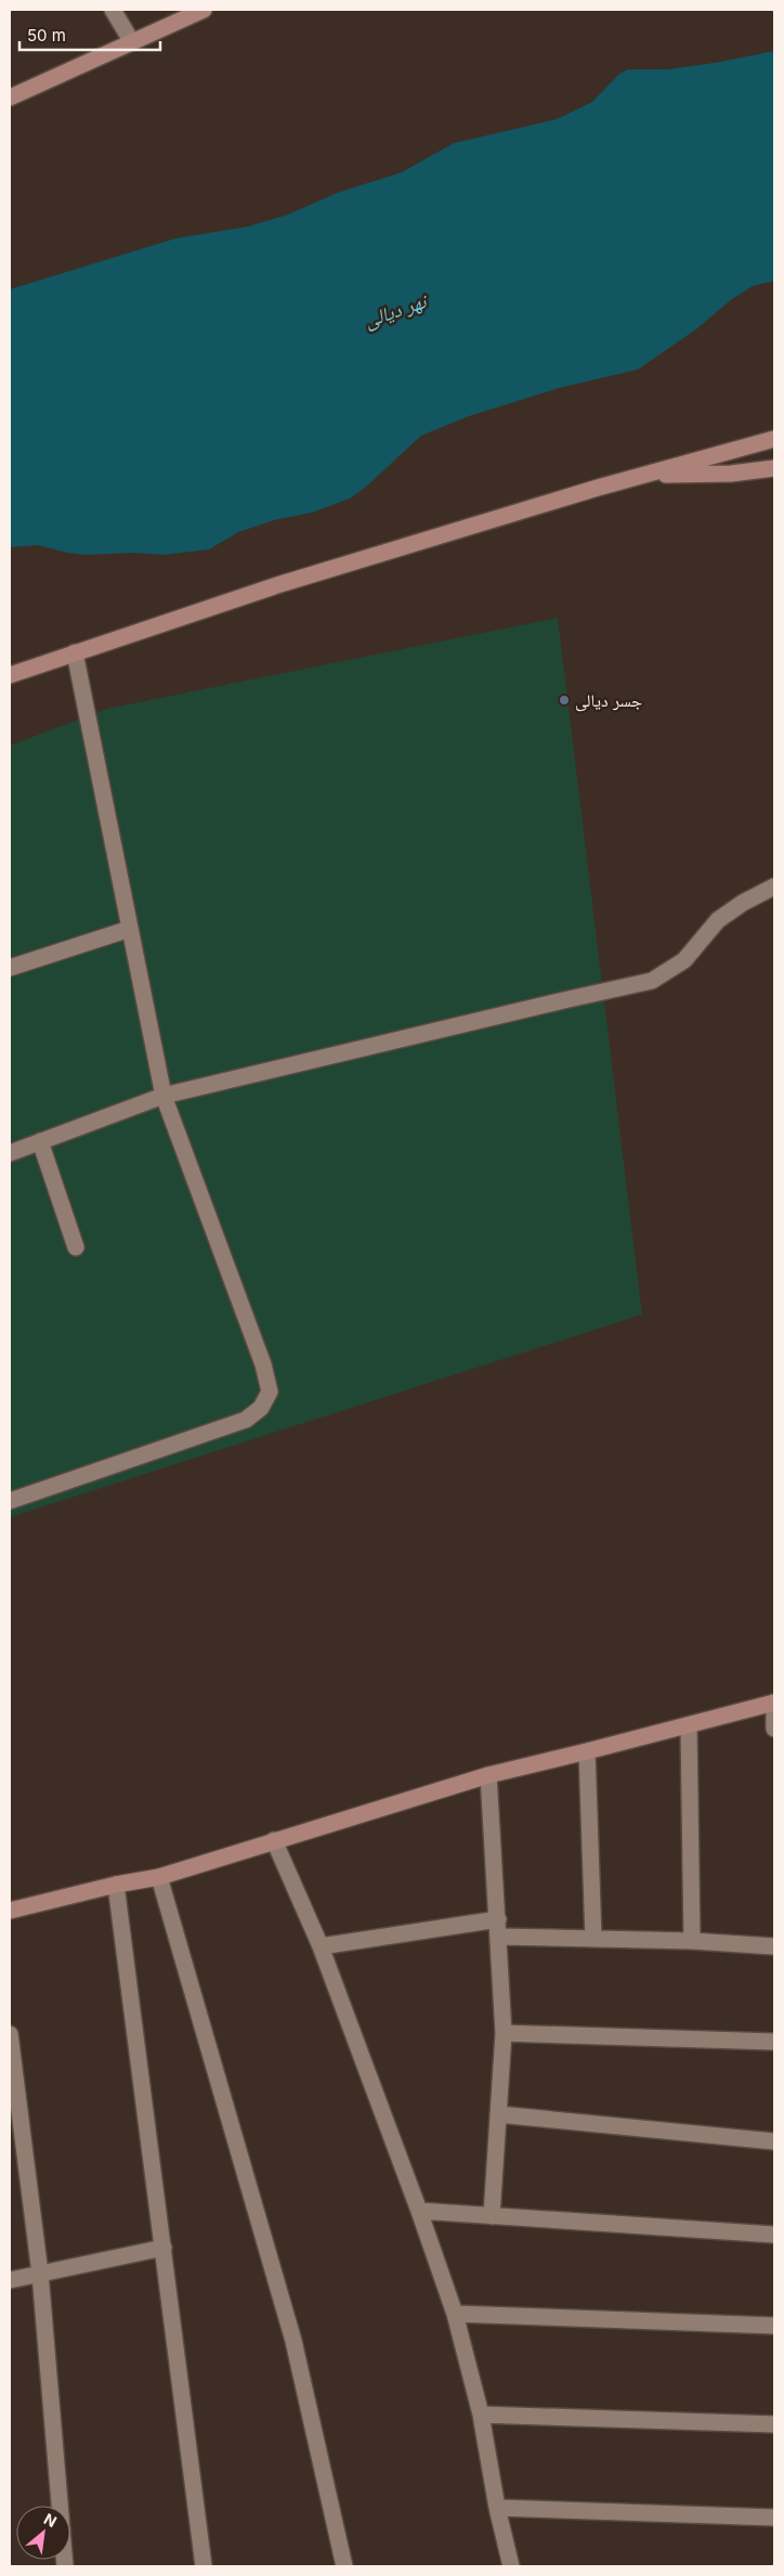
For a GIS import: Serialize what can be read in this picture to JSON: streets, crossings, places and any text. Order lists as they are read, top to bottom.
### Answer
{
  "water": ["نهر ديالى"],
  "places": ["جسر ديالى"],
  "scale_bar": "50 m",
  "north": "top right"
}
